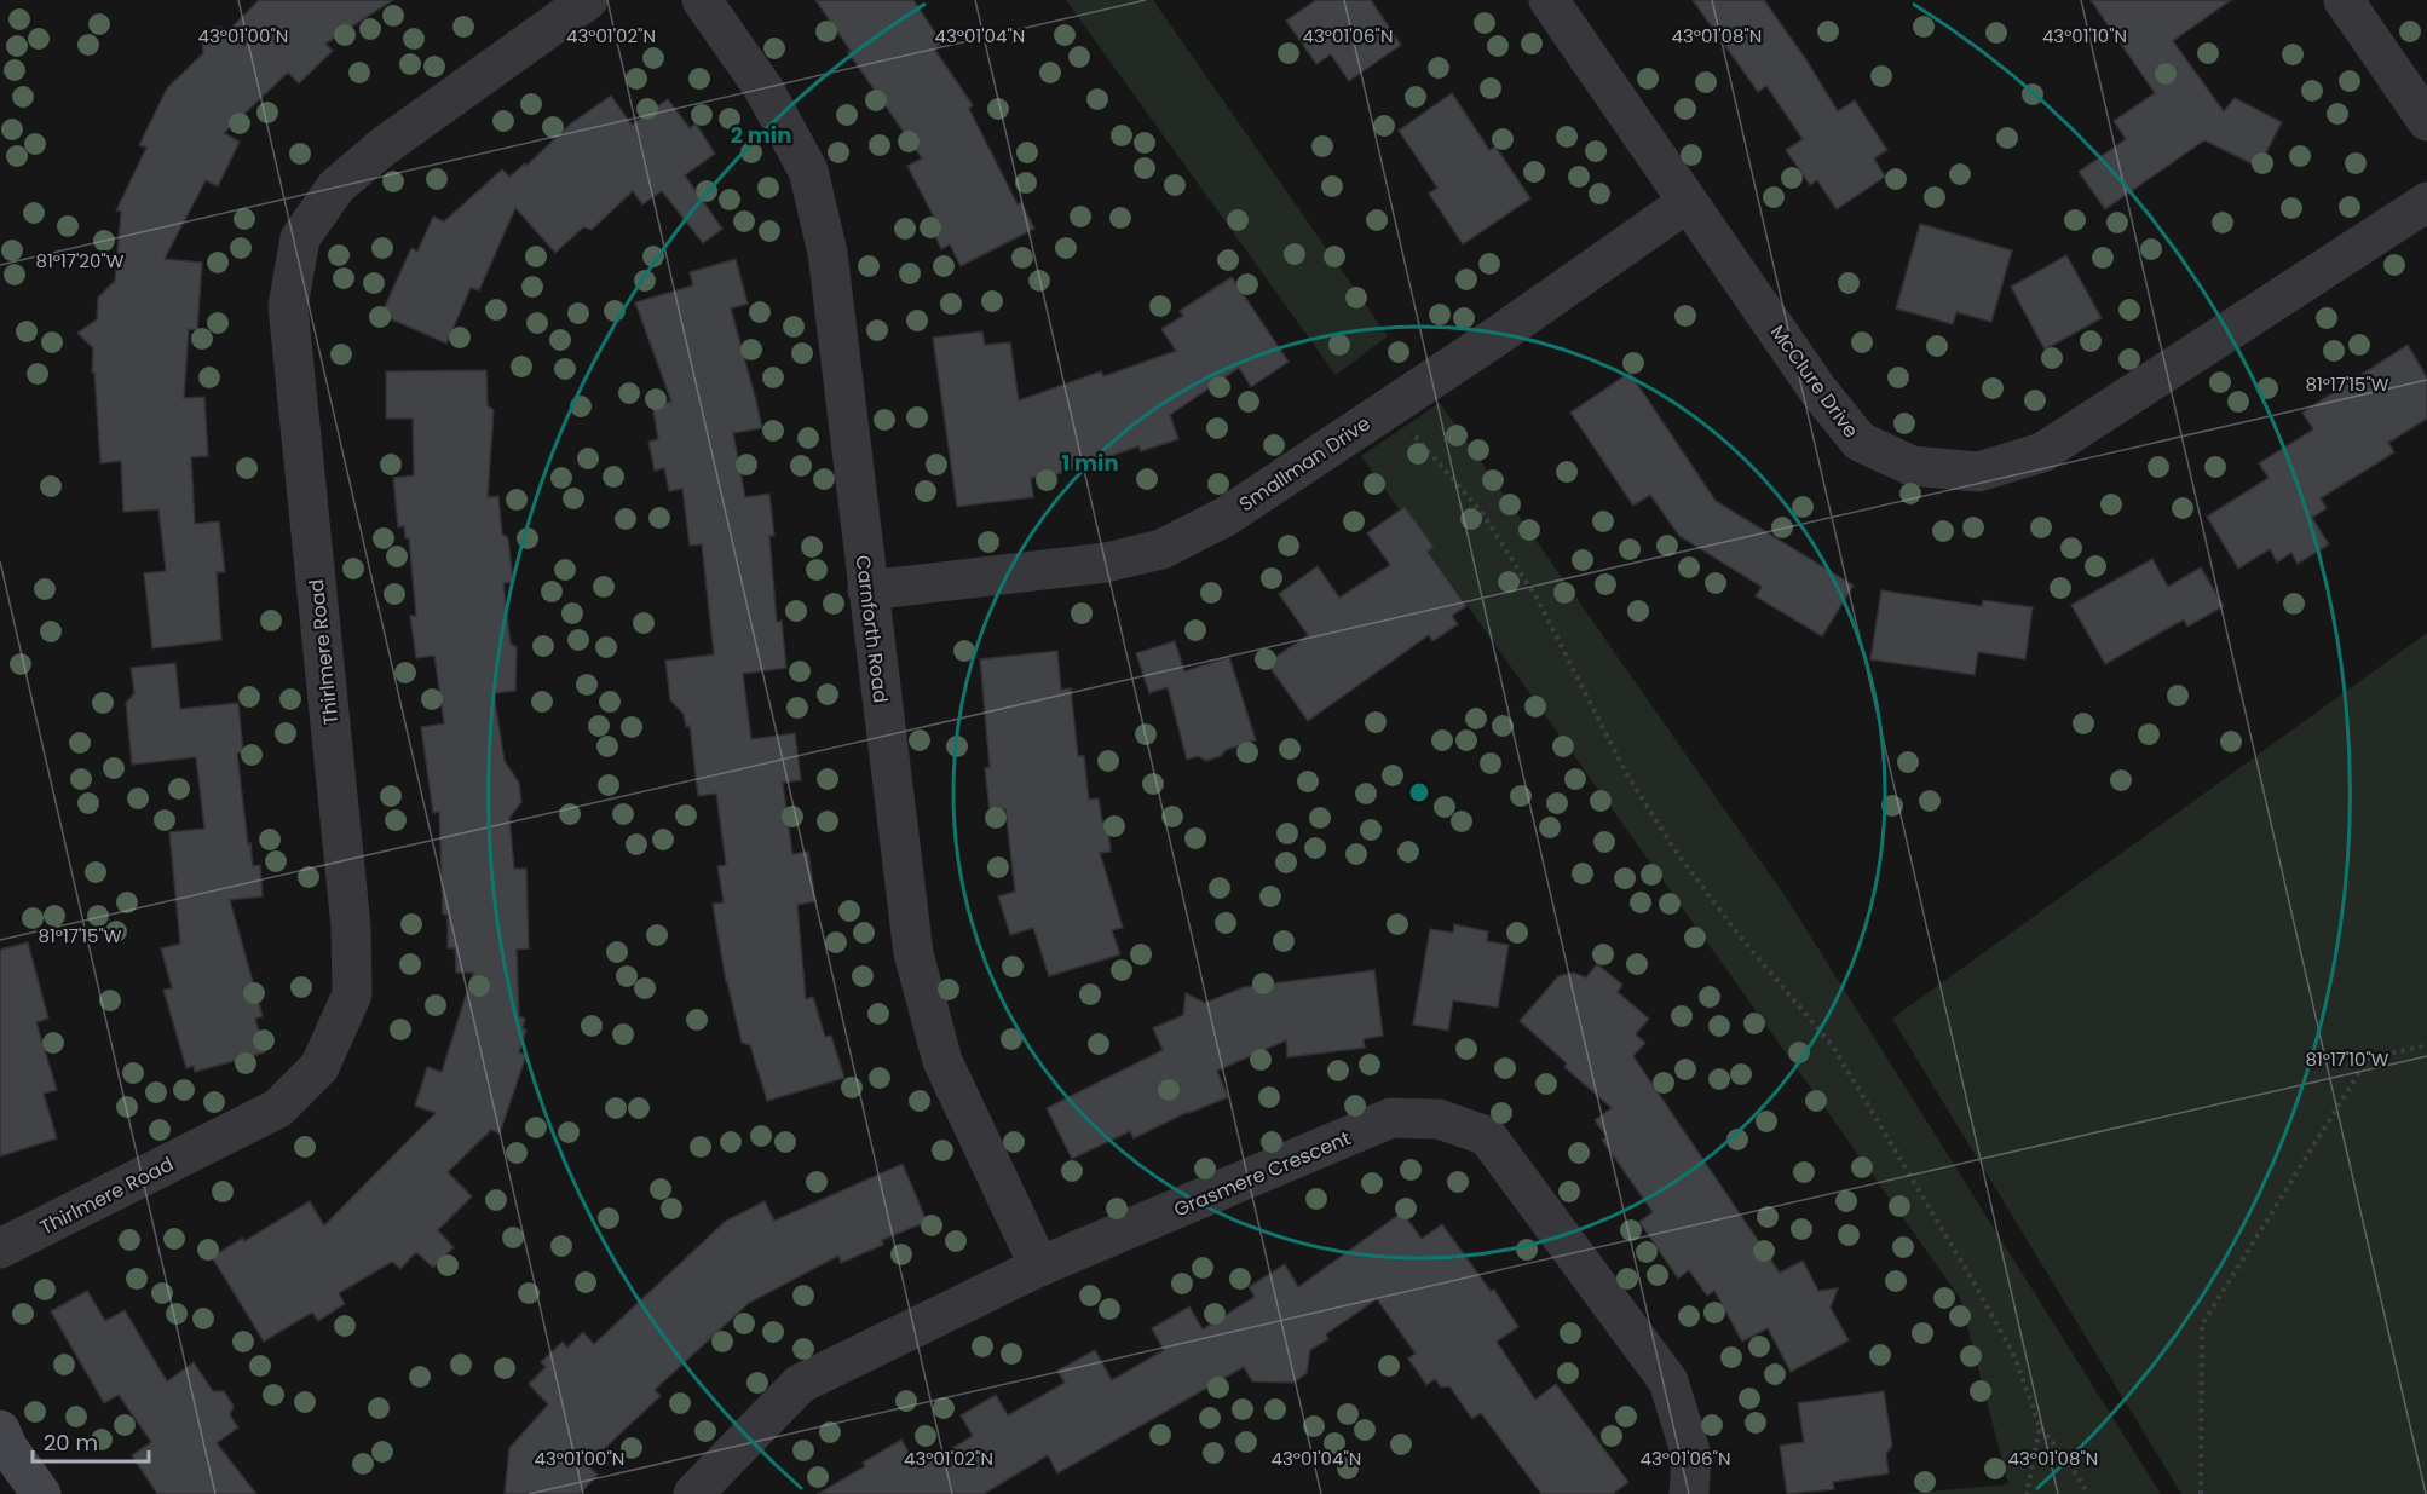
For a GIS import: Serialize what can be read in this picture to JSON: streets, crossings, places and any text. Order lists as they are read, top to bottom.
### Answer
{
  "streets": {
    "street": [
      "McClure Drive",
      "Smallman Drive",
      "Carnforth Road",
      "Thirlmere Road",
      "Grasmere Crescent"
    ]
  },
  "crossings": [
    ["McClure Drive", "Smallman Drive"],
    ["Smallman Drive", "Carnforth Road"],
    ["Carnforth Road", "Grasmere Crescent"]
  ],
  "scale_bar": "20 m",
  "coordinates": [
    "43°01'00\"N",
    "43°01'02\"N",
    "43°01'04\"N",
    "43°01'06\"N",
    "43°01'08\"N",
    "43°01'10\"N",
    "81°17'20\"W",
    "81°17'15\"W",
    "81°17'10\"W"
  ],
  "rings": ["2 min", "1 min"]
}
